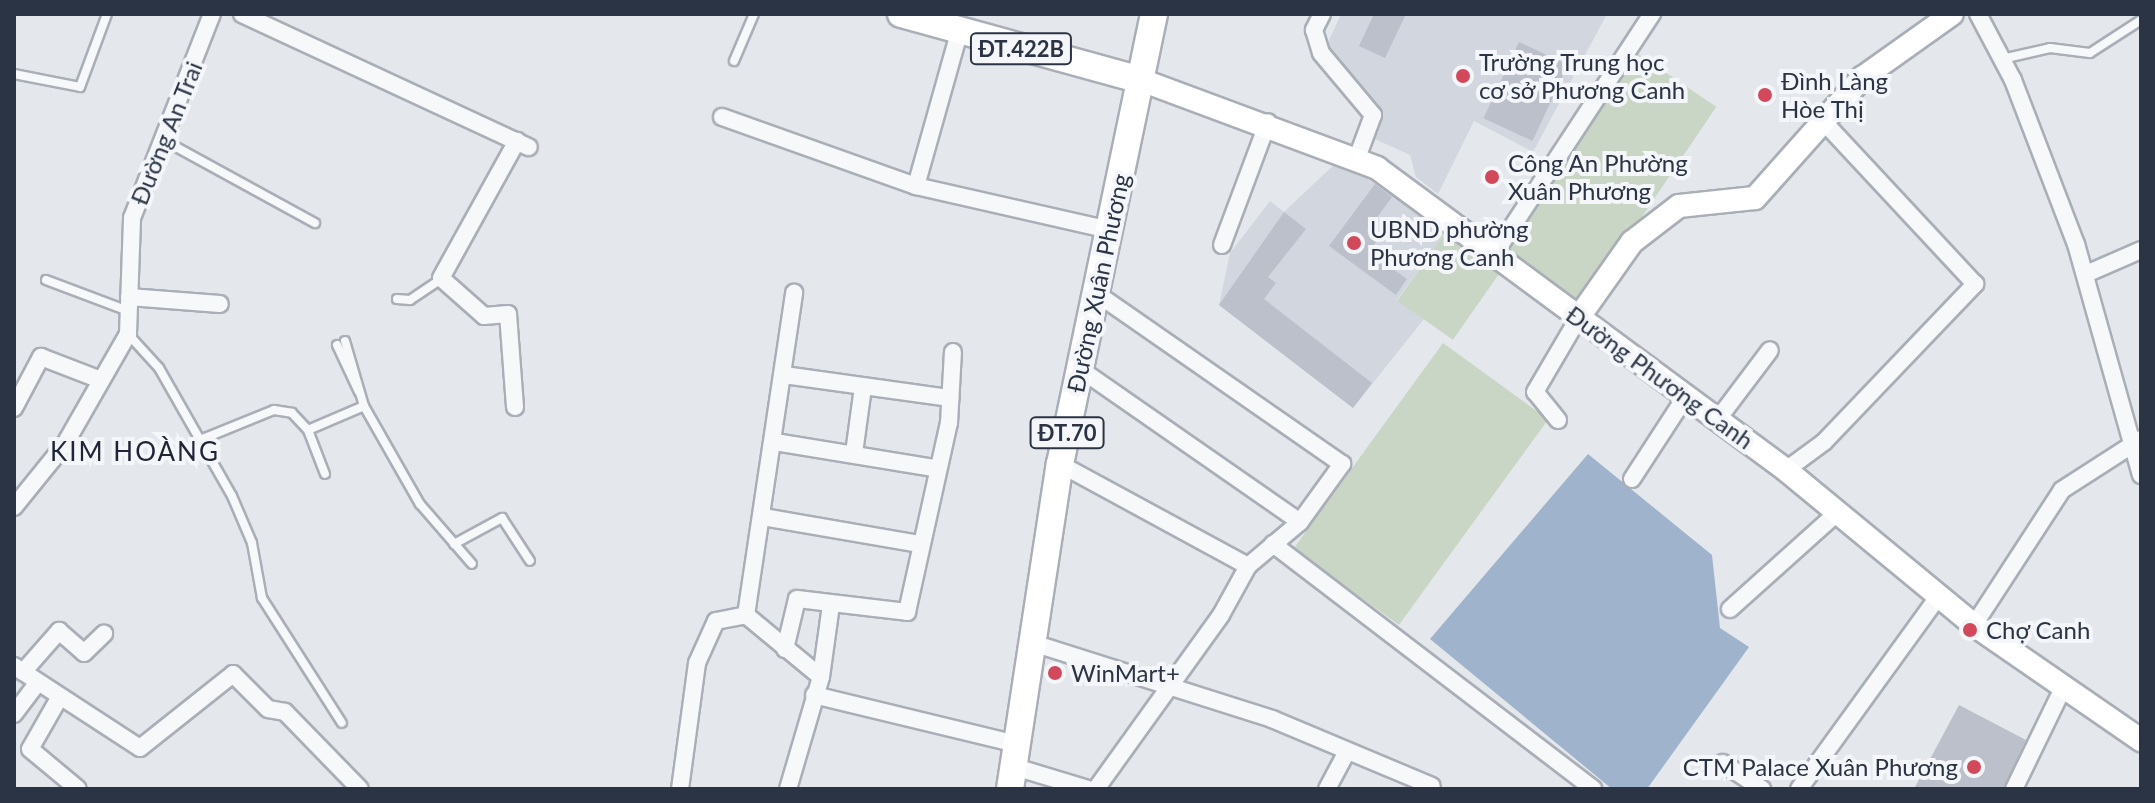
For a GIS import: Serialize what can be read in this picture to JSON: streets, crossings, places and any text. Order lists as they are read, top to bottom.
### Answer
{
  "streets": {
    "main road": ["ĐT.422B", "Đường Xuân Phương", "ĐT.70"],
    "street": ["Đường An Trai", "Đường Phương Canh"]
  },
  "crossings": [
    ["ĐT.422B", "Đường Xuân Phương"],
    ["ĐT.422B", "Đường Phương Canh"],
    ["Đường Xuân Phương", "Đường Phương Canh"]
  ],
  "districts": ["KIM HOÀNG"],
  "places": [
    "Trường Trung học cơ sở Phương Canh",
    "Đình Làng Hòe Thị",
    "Công An Phường Xuân Phương",
    "UBND phường Phương Canh",
    "Chợ Canh",
    "WinMart+",
    "CTM Palace Xuân Phương"
  ]
}
